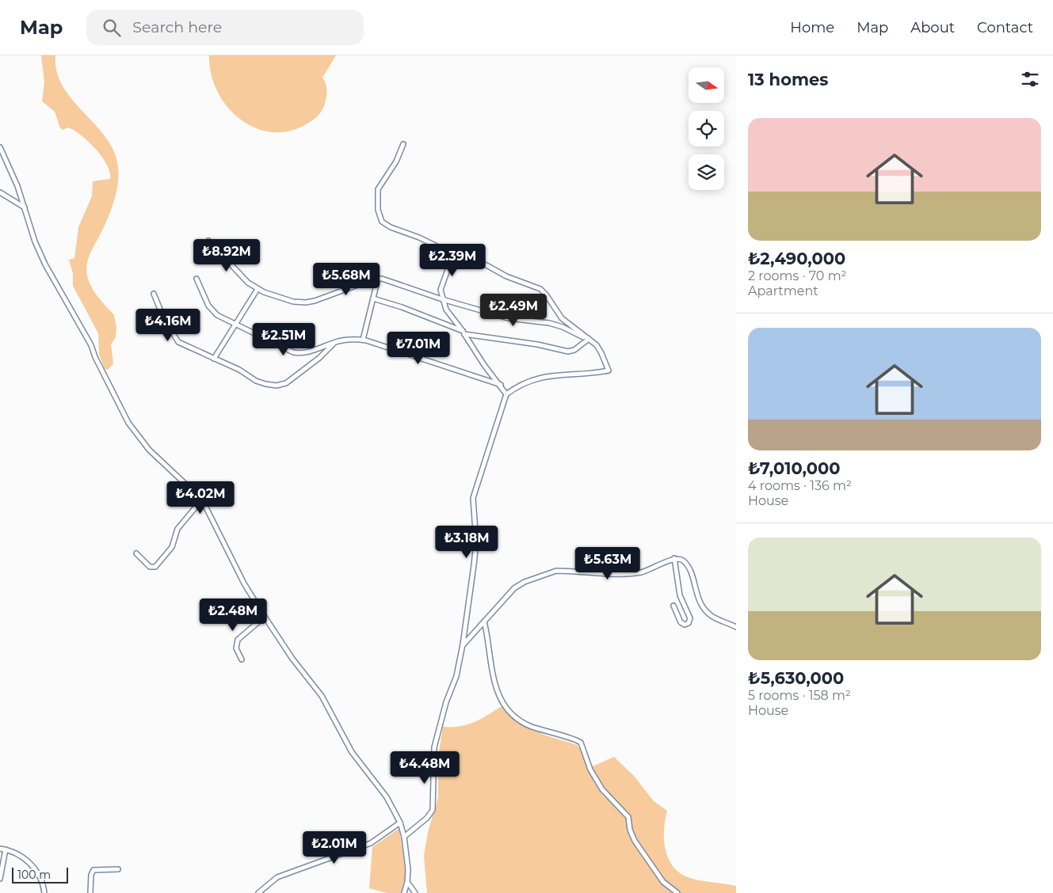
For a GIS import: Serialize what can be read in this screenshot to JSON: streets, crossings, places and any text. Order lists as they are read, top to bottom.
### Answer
{
  "scale_bar": "100 m",
  "north": "right",
  "page": {
    "header": "Map",
    "search": "Search here",
    "nav": [
      "Home",
      "Map",
      "About",
      "Contact"
    ],
    "heading": "13 homes",
    "list": [
      {
        "name": "₺2,490,000",
        "note": "2 rooms · 70 m² · Apartment"
      },
      {
        "name": "₺7,010,000",
        "note": "4 rooms · 136 m² · House"
      },
      {
        "name": "₺5,630,000",
        "note": "5 rooms · 158 m² · House"
      }
    ],
    "price": [
      "₺8.92M",
      "₺2.39M",
      "₺5.68M",
      "₺2.49M",
      "₺4.16M",
      "₺2.51M",
      "₺7.01M",
      "₺4.02M",
      "₺3.18M",
      "₺5.63M",
      "₺2.48M",
      "₺4.48M",
      "₺2.01M"
    ],
    "scale": "100 m"
  }
}
